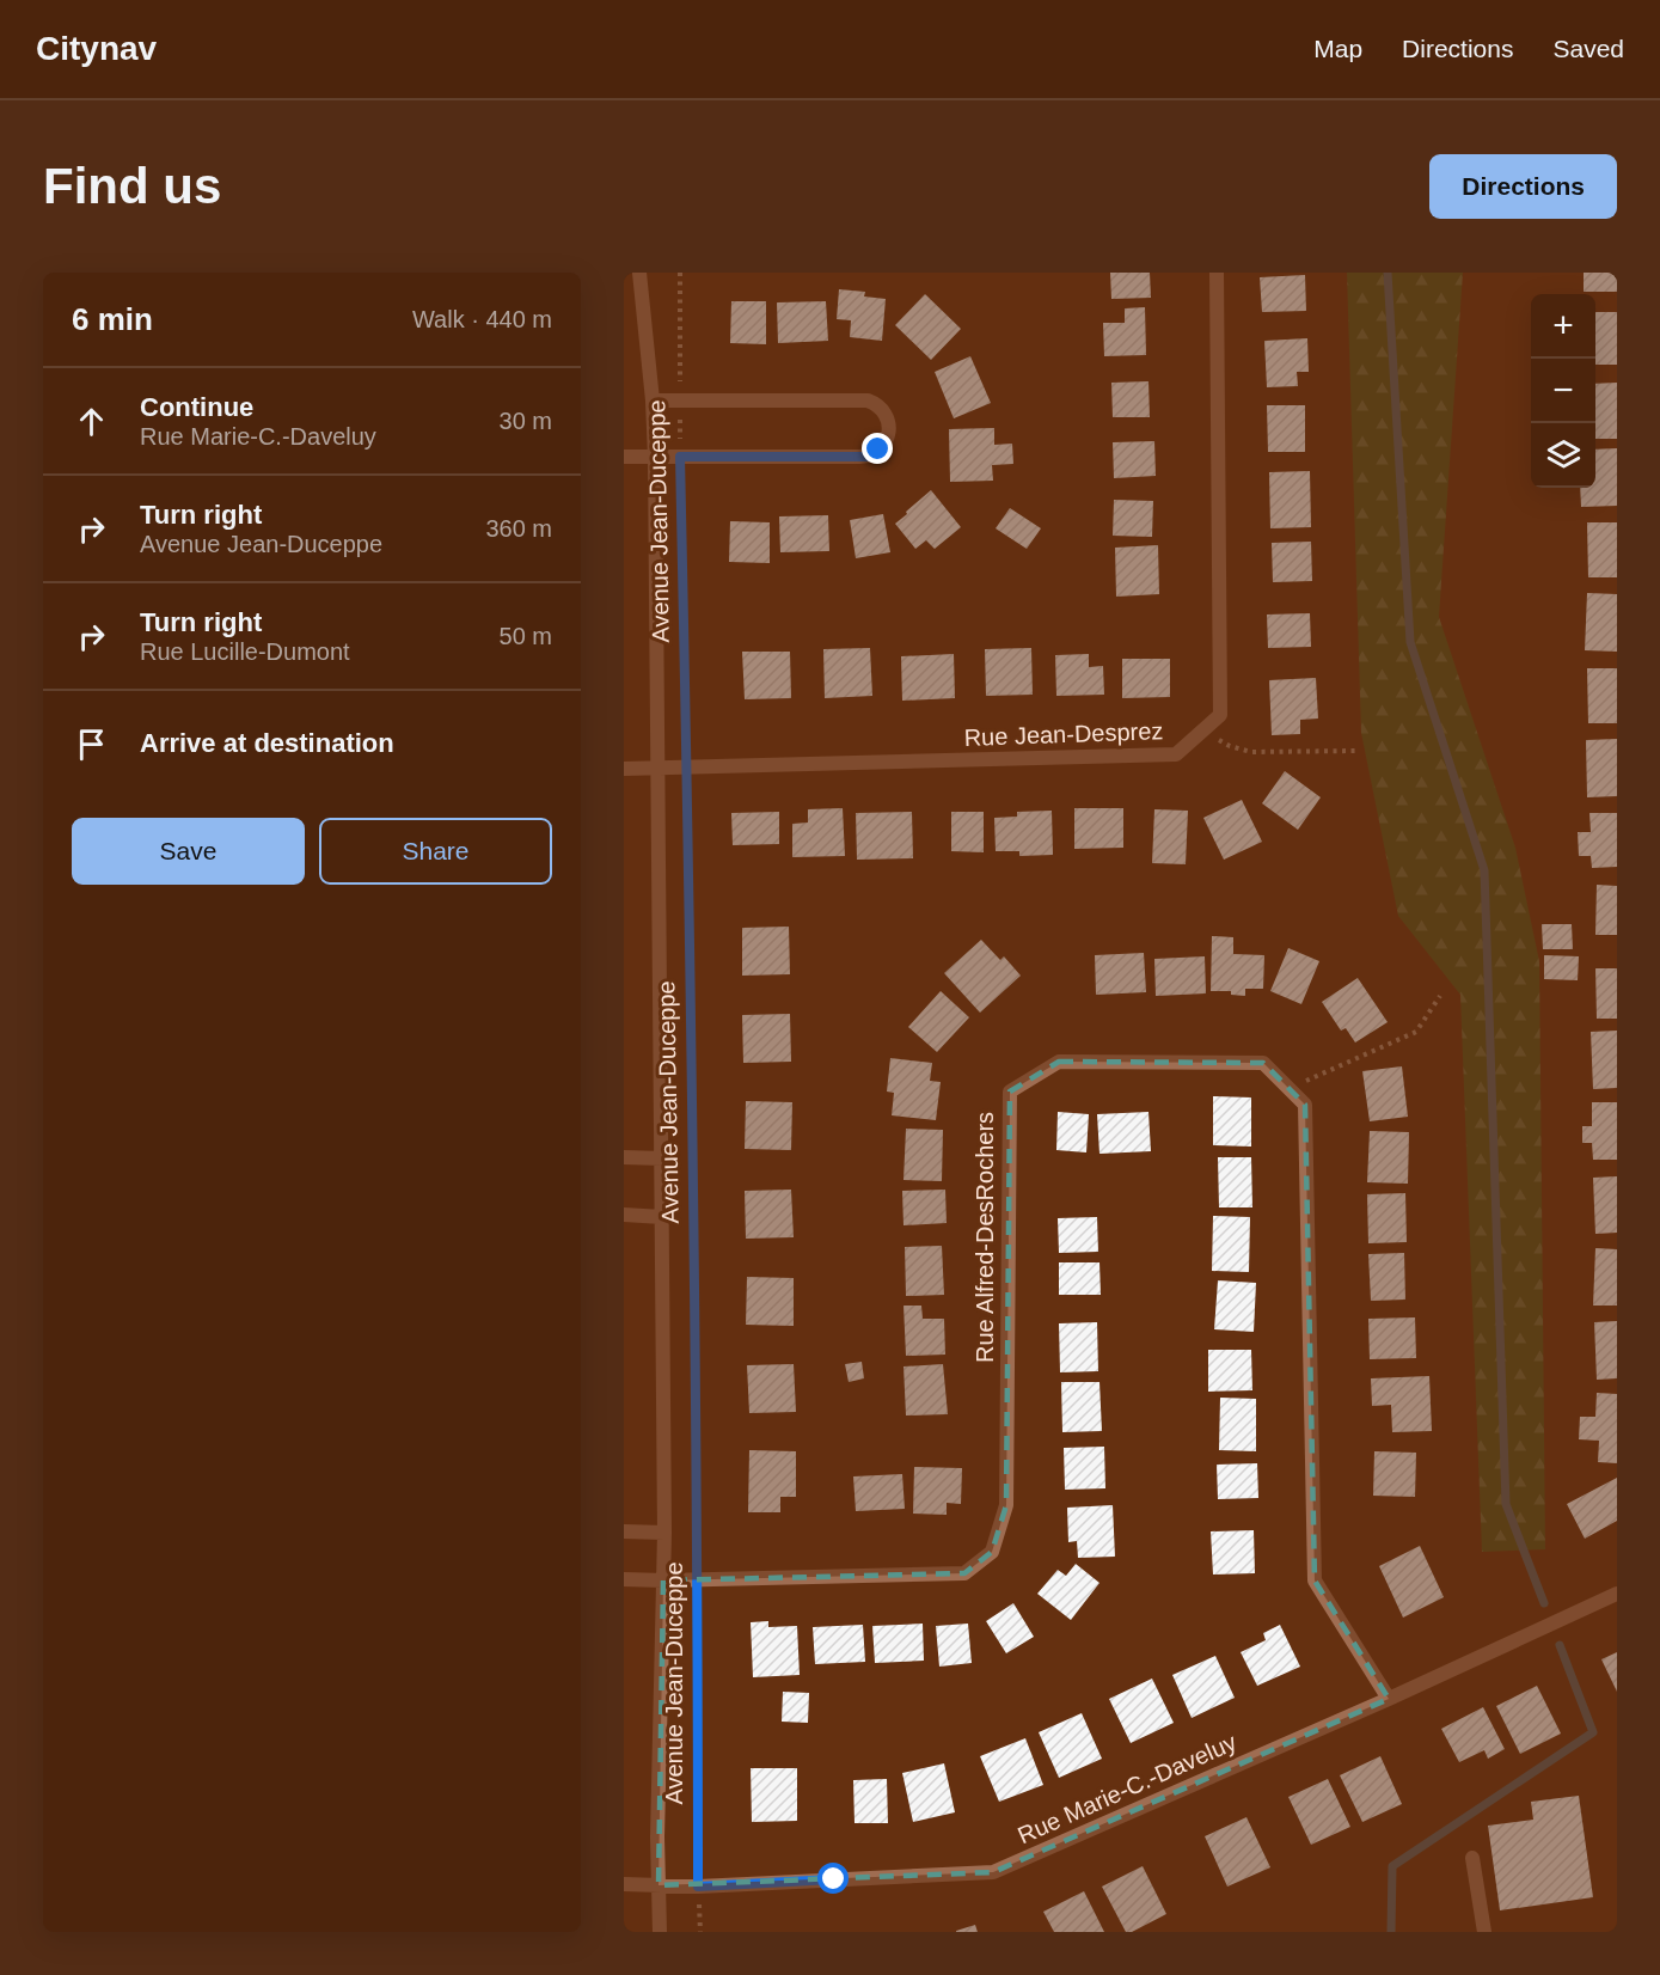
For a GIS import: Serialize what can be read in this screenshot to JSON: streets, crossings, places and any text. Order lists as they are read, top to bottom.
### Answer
{
  "streets": {
    "street": [
      "Avenue Jean-Duceppe",
      "Rue Jean-Desprez",
      "Rue Alfred-DesRochers",
      "Rue Marie-C.-Daveluy"
    ]
  },
  "crossings": [
    ["Avenue Jean-Duceppe", "Rue Jean-Desprez"],
    ["Avenue Jean-Duceppe", "Rue Alfred-DesRochers"],
    ["Avenue Jean-Duceppe", "Rue Marie-C.-Daveluy"],
    ["Rue Alfred-DesRochers", "Rue Marie-C.-Daveluy"]
  ],
  "page": {
    "header": "Citynav",
    "nav": ["Map", "Directions", "Saved"],
    "buttons": [
      "Directions",
      ["Save", "Share"]
    ],
    "title": "Find us",
    "heading": ["6 min", "Walk · 440 m"],
    "map_buttons": ["+", "−"],
    "list": [
      ["Continue", "Rue Marie-C.-Daveluy", "30 m"],
      ["Turn right", "Avenue Jean-Duceppe", "360 m"],
      ["Turn right", "Rue Lucille-Dumont", "50 m"],
      "Arrive at destination"
    ]
  }
}
